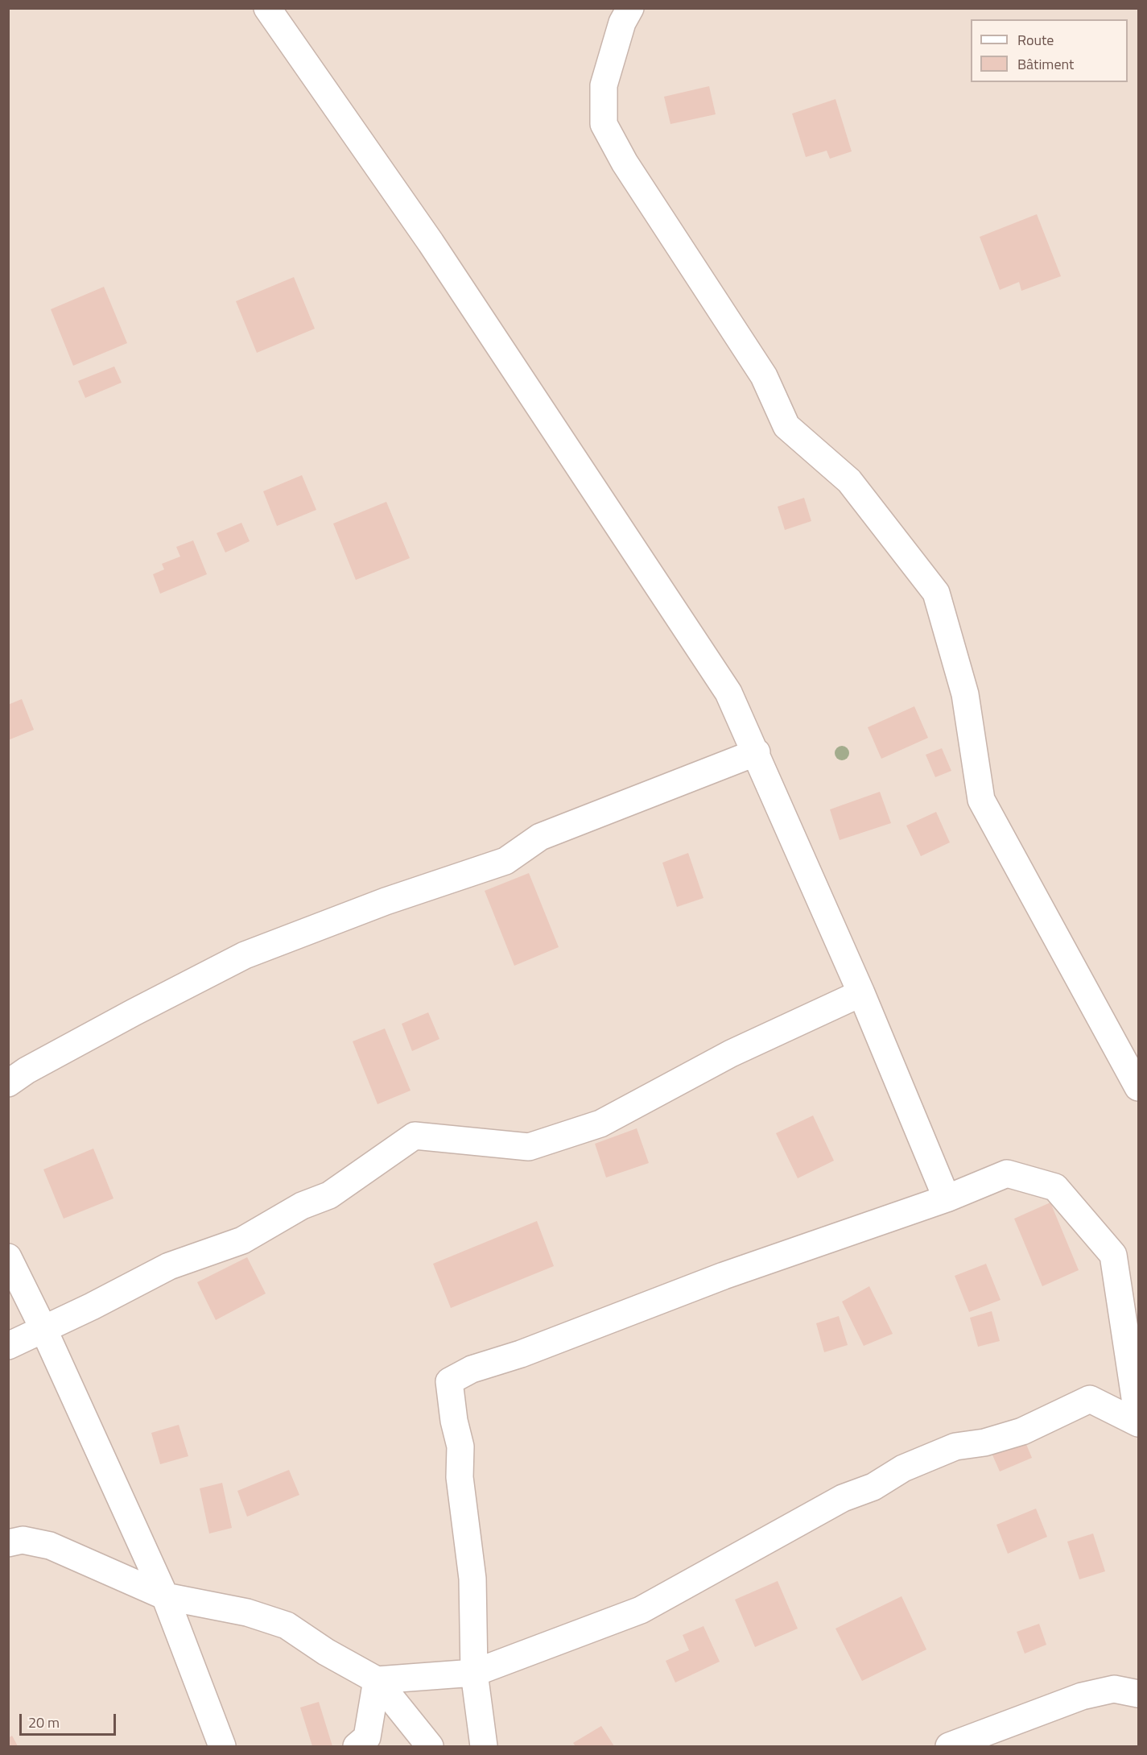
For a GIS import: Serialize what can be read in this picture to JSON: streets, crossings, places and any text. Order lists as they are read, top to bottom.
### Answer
{
  "legend": ["Route", "Bâtiment"],
  "scale_bar": "20 m"
}
